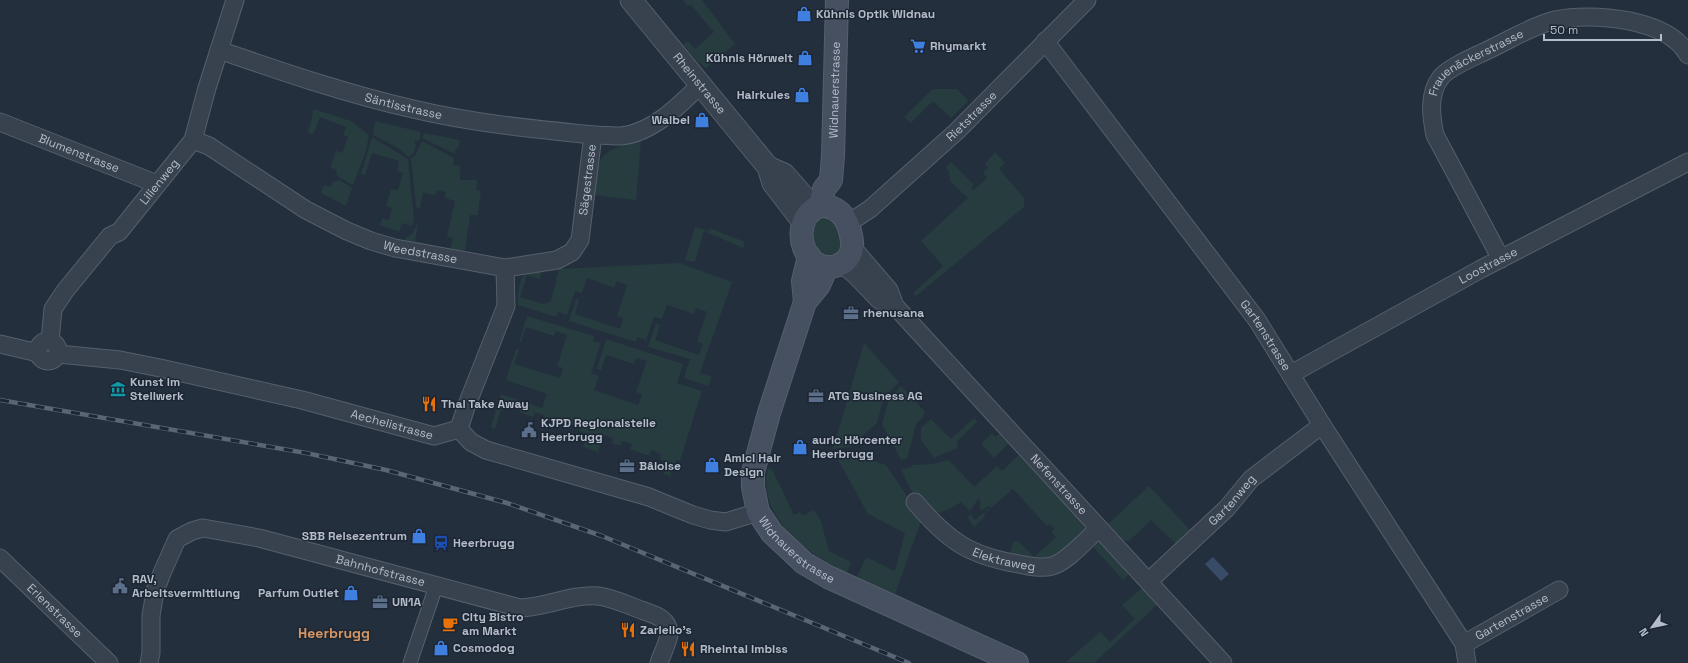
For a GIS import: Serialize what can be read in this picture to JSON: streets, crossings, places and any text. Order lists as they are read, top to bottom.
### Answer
{
  "streets": {
    "main road": ["Widnauerstrasse"],
    "street": [
      "Frauenäckerstrasse",
      "Rheinstrasse",
      "Säntisstrasse",
      "Rietstrasse",
      "Blumenstrasse",
      "Sägestrasse",
      "Lilienweg",
      "Weedstrasse",
      "Loostrasse",
      "Gartenstrasse",
      "Aechelistrasse",
      "Nefenstrasse",
      "Gartenweg",
      "Elektraweg",
      "Bahnhofstrasse",
      "Erlenstrasse"
    ]
  },
  "crossings": [
    ["Frauenäckerstrasse", "Loostrasse"],
    ["Rheinstrasse", "Widnauerstrasse"],
    ["Rheinstrasse", "Rietstrasse"],
    ["Rheinstrasse", "Sägestrasse"],
    ["Widnauerstrasse", "Rietstrasse"],
    ["Widnauerstrasse", "Nefenstrasse"],
    ["Säntisstrasse", "Sägestrasse"],
    ["Säntisstrasse", "Lilienweg"],
    ["Rietstrasse", "Gartenstrasse"],
    ["Blumenstrasse", "Lilienweg"],
    ["Sägestrasse", "Weedstrasse"],
    ["Lilienweg", "Weedstrasse"],
    ["Lilienweg", "Aechelistrasse"],
    ["Loostrasse", "Gartenstrasse"],
    ["Gartenstrasse", "Gartenweg"],
    ["Nefenstrasse", "Gartenweg"],
    ["Nefenstrasse", "Elektraweg"]
  ],
  "districts": ["Heerbrugg"],
  "places": {
    "shop": [
      "Kühnis Optik Widnau",
      "Kühnis Hörwelt",
      "Hairkules",
      "Waibel",
      "auric Hörcenter Heerbrugg",
      "Amici Hair Design",
      "SBB Reisezentrum",
      "Parfum Outlet",
      "Cosmodog"
    ],
    "supermarket": ["Rhymarkt"],
    "office": [
      "rhenusana",
      "ATG Business AG",
      "Bâloise",
      "UN1A"
    ],
    "museum": ["Kunst im Stellwerk"],
    "restaurant": ["Thai Take Away", "Zariello's", "Rheintal Imbiss"],
    "public building": ["KJPD Regionalstelle Heerbrugg", "RAV, Arbeitsvermittlung"],
    "station": ["Heerbrugg"],
    "cafe": ["City Bistro am Markt"]
  },
  "scale_bar": "50 m",
  "north": "bottom left"
}
